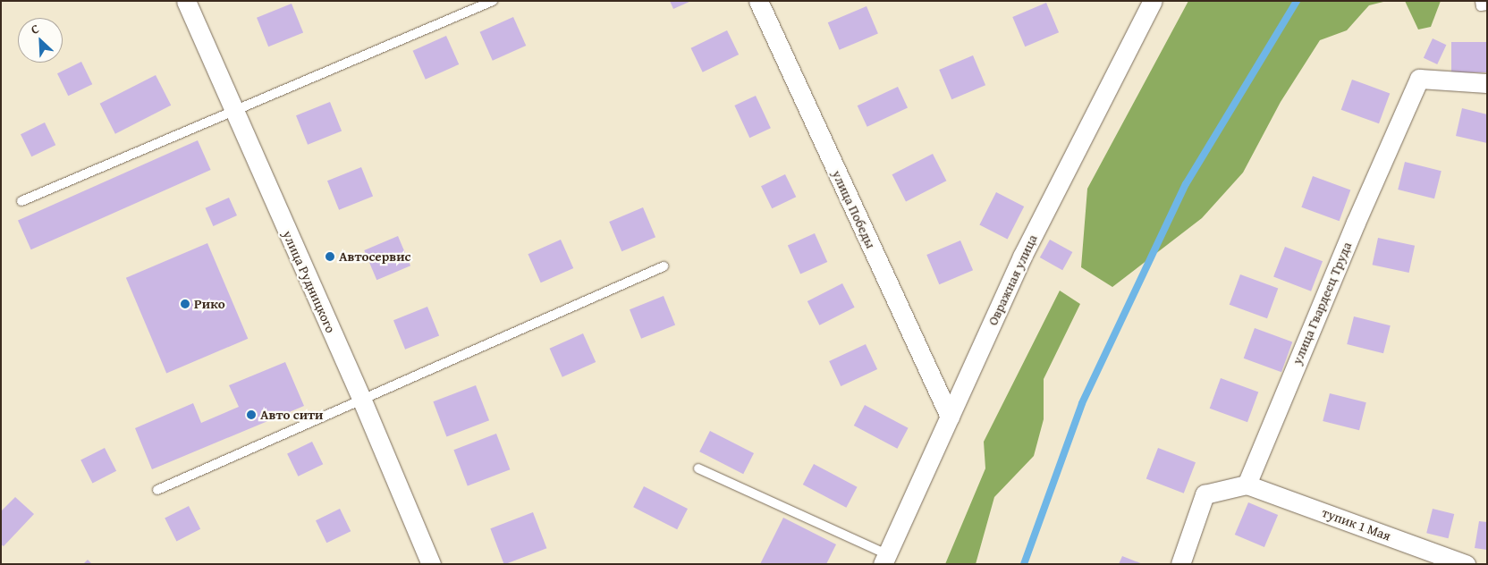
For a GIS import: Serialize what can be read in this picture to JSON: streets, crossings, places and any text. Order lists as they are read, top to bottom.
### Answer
{
  "streets": {
    "street": [
      "улица Победы",
      "Овражная улица",
      "улица Рудницкого",
      "улица Гвардеец Труда",
      "тупик 1 Мая"
    ]
  },
  "crossings": [
    ["улица Победы", "Овражная улица"],
    ["улица Гвардеец Труда", "тупик 1 Мая"]
  ],
  "places": ["Автосервис", "Рико", "Авто сити"],
  "north": "top left"
}
